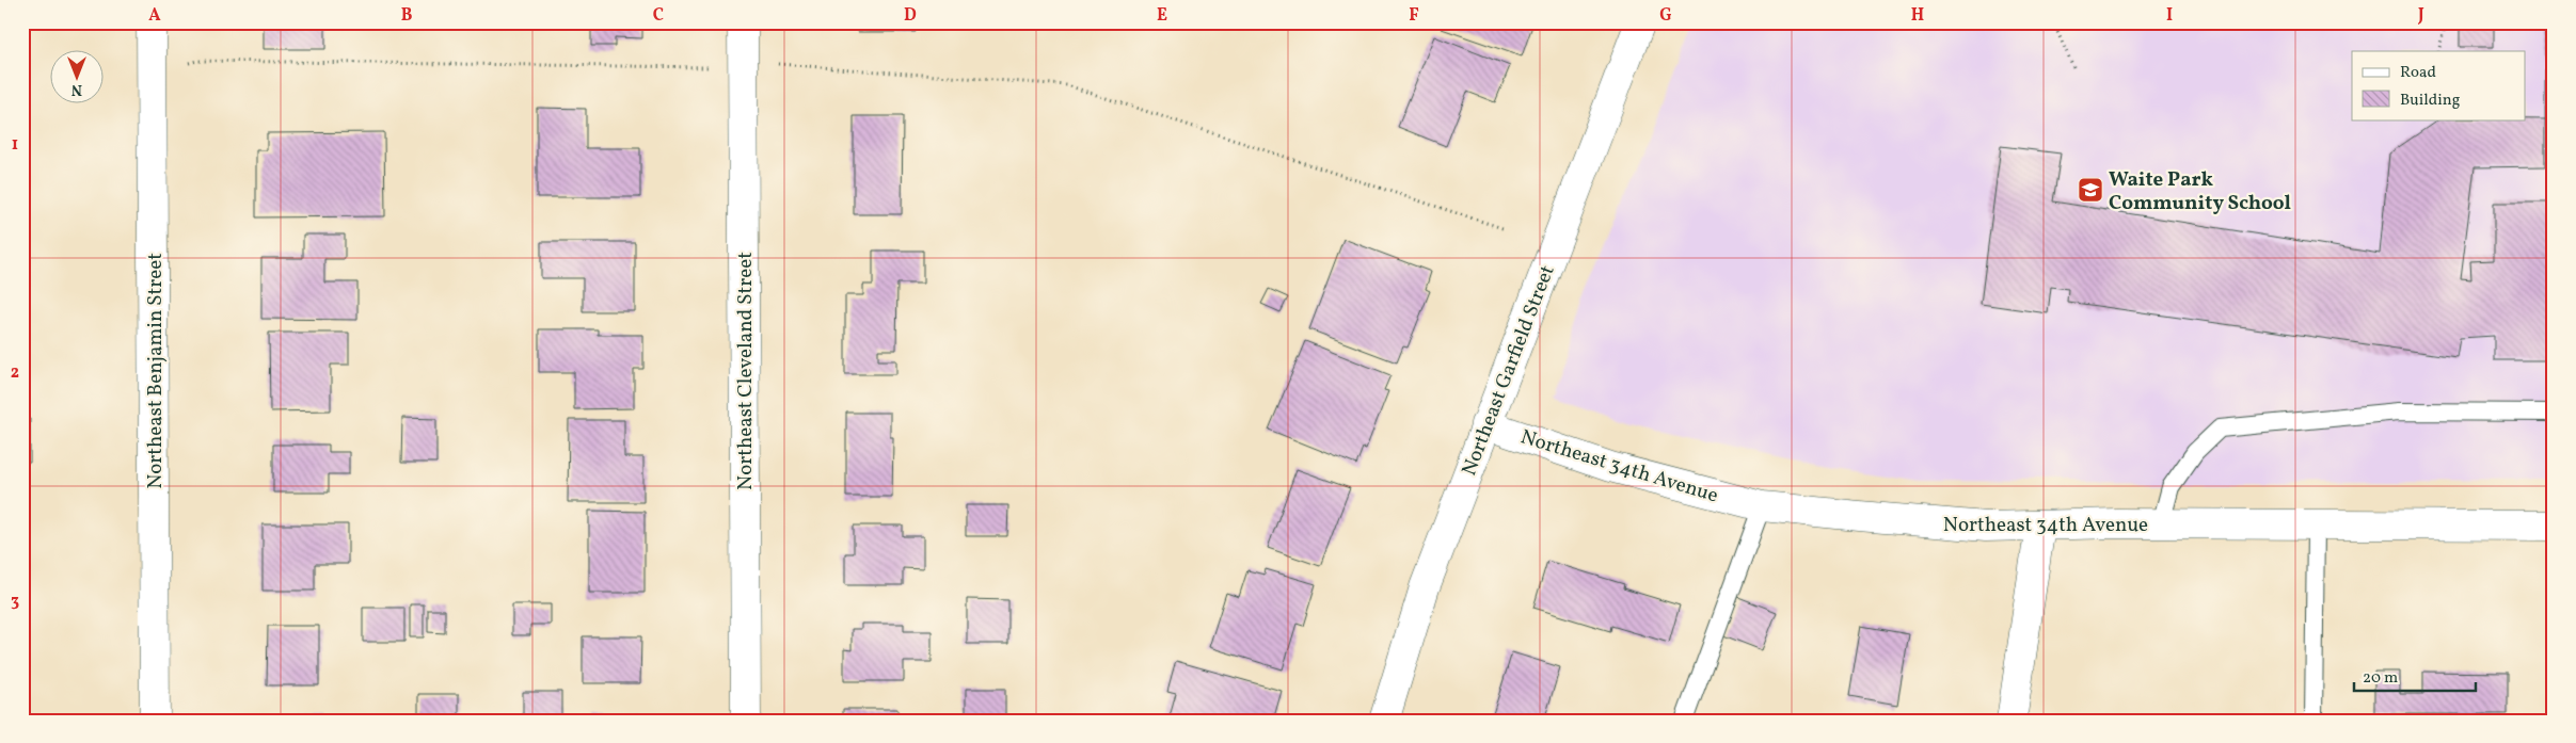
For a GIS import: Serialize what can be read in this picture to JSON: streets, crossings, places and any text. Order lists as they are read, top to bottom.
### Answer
{
  "streets": {
    "street": [
      "Northeast Garfield Street",
      "Northeast Benjamin Street",
      "Northeast Cleveland Street",
      "Northeast 34th Avenue"
    ]
  },
  "crossings": [
    ["Northeast Garfield Street", "Northeast 34th Avenue"]
  ],
  "places": {
    "school or university": ["Waite Park Community School"]
  },
  "legend": ["Road", "Building"],
  "scale_bar": "20 m",
  "north": "bottom",
  "grid": {
    "columns": [
      "A",
      "B",
      "C",
      "D",
      "E",
      "F",
      "G",
      "H",
      "I",
      "J"
    ],
    "rows": ["1", "2", "3"]
  }
}
